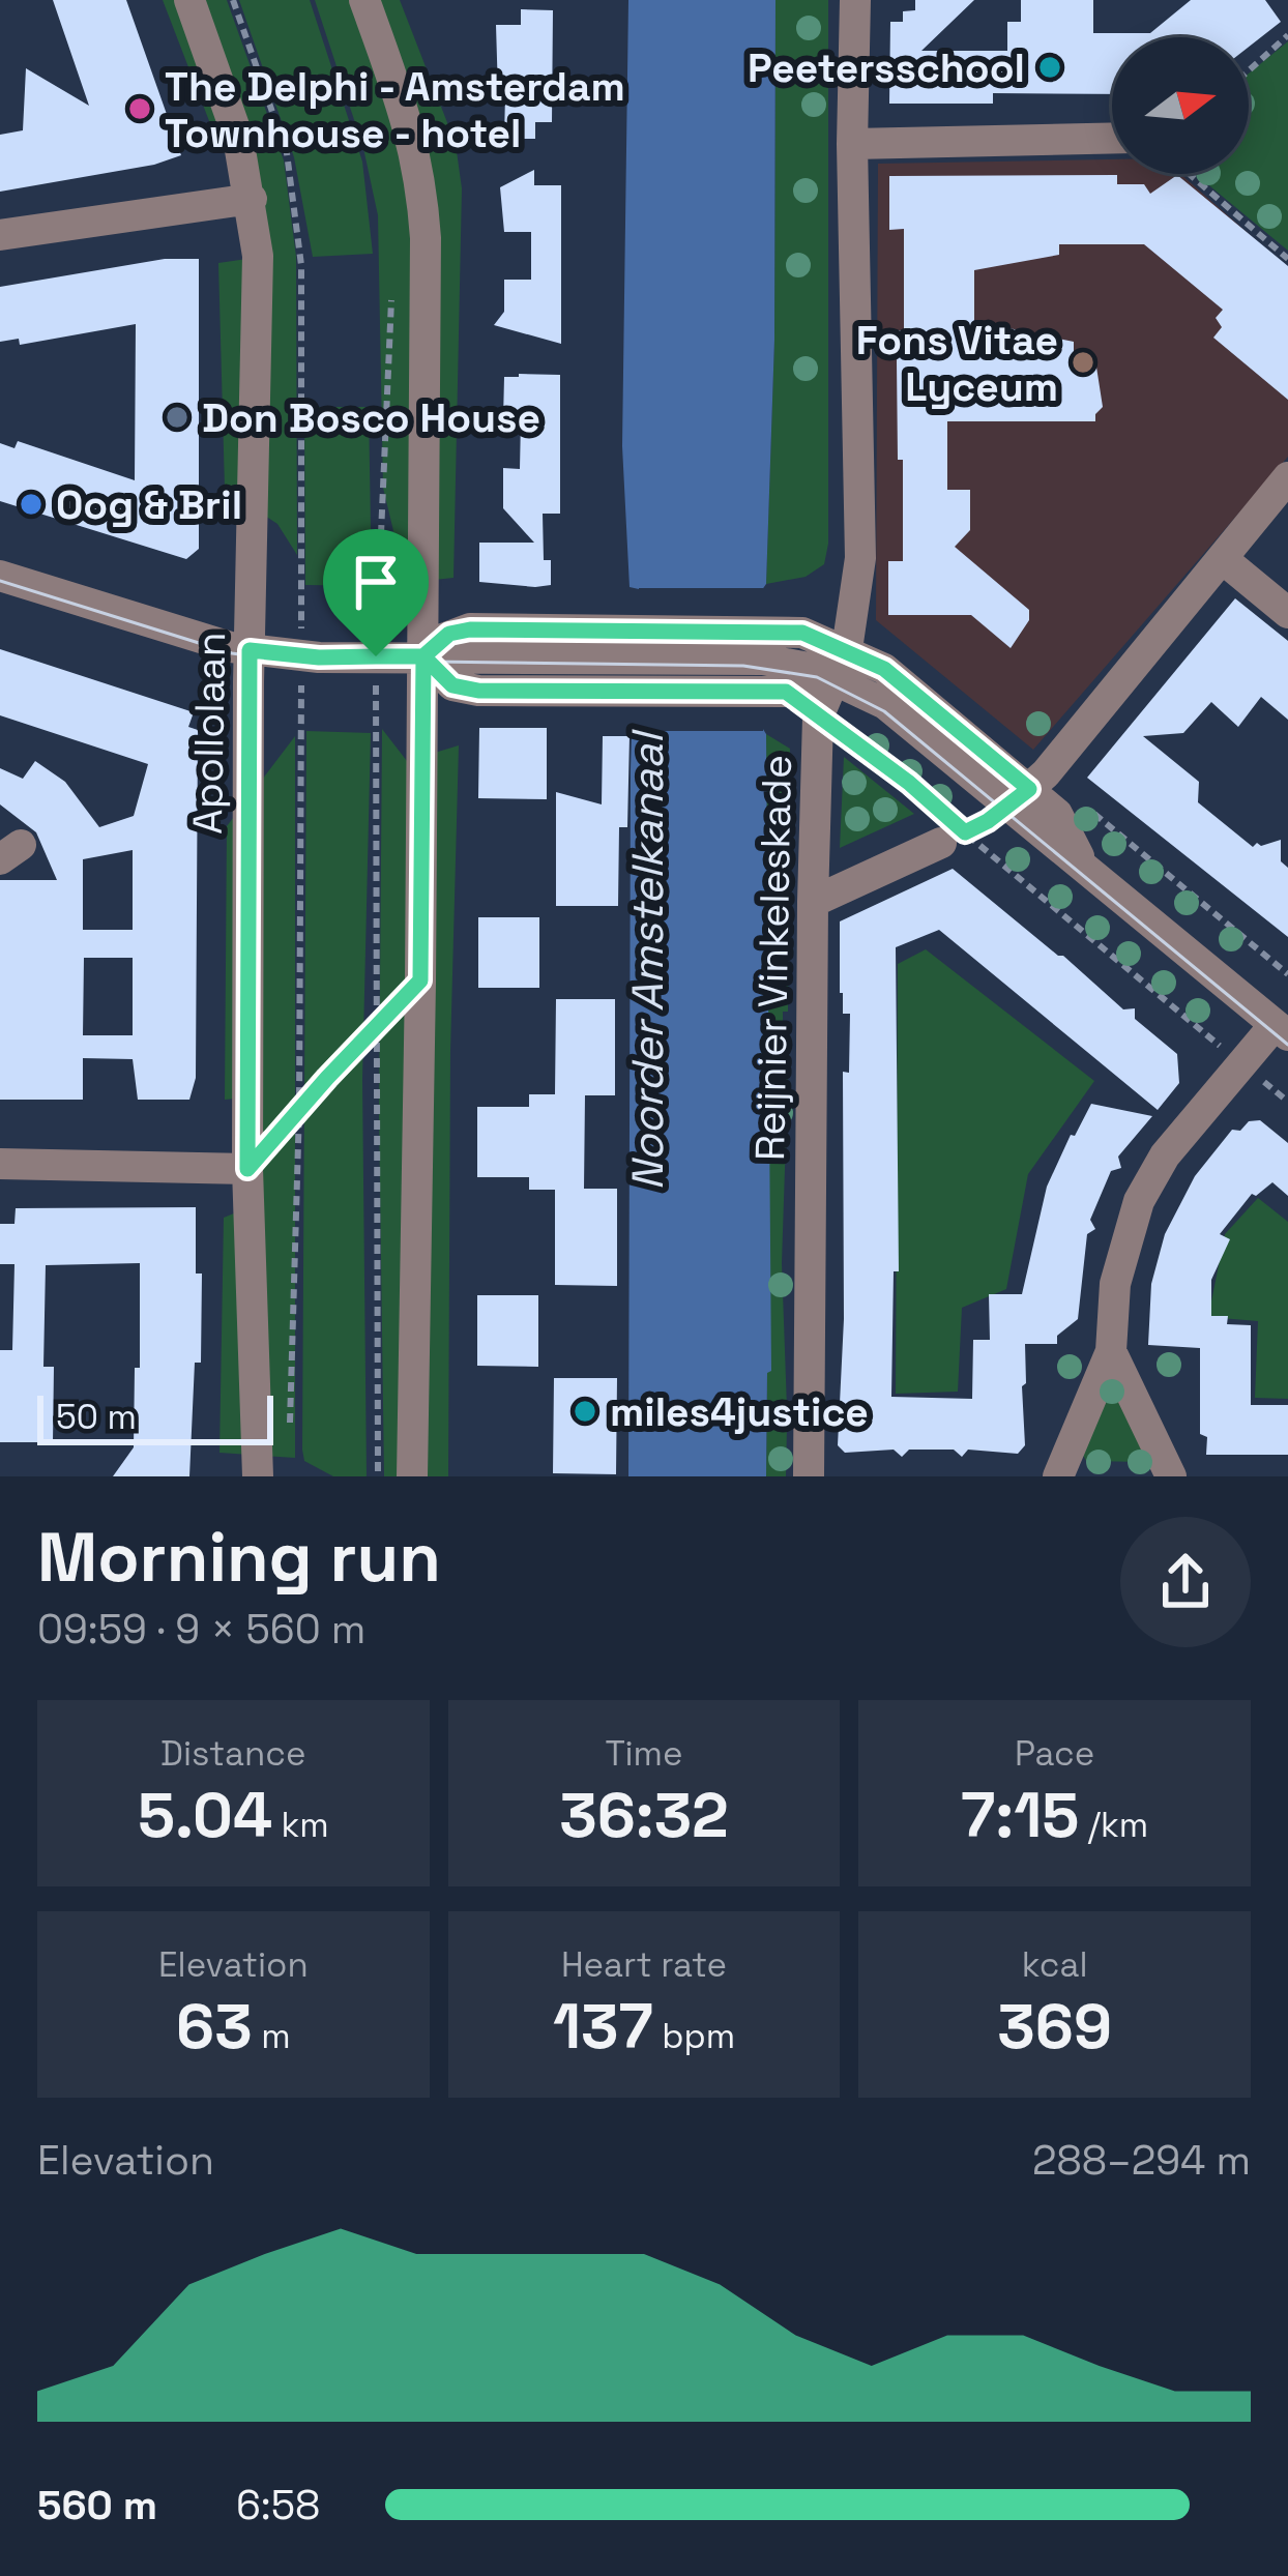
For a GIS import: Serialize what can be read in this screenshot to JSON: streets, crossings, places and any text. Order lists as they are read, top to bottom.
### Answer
{
  "streets": {
    "street": ["Apollolaan", "Reijnier Vinkeleskade"]
  },
  "water": ["Noorder Amstelkanaal"],
  "places": [
    "Peetersschool",
    "The Delphi - Amsterdam Townhouse - hotel",
    "Fons Vitae Lyceum",
    "Don Bosco House",
    "Oog & Bril",
    "miles4justice"
  ],
  "scale_bar": "50 m",
  "north": "right",
  "page": {
    "scale": "50 m",
    "heading": ["Morning run", "09:59 · 9 × 560 m"],
    "stats": [
      ["Distance", "5.04 km"],
      ["Time", "36:32"],
      ["Pace", "7:15 /km"],
      ["Elevation", "63 m"],
      ["Heart rate", "137 bpm"],
      ["kcal", "369"]
    ],
    "chart": ["Elevation", "288–294 m"],
    "list": [
      {
        "name": "560 m",
        "note": "6:58"
      }
    ]
  }
}
